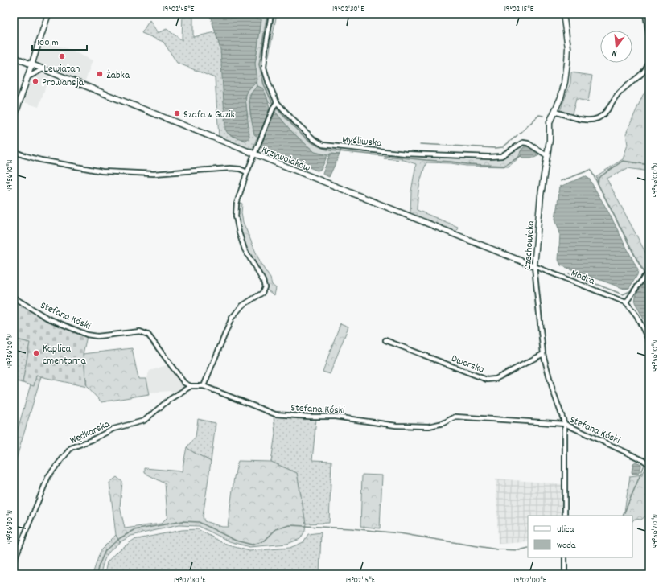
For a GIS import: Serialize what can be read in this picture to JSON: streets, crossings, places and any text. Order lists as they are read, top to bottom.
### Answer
{
  "streets": {
    "street": [
      "Myśliwska",
      "Krzywolaków",
      "Czechowicka",
      "Modra",
      "Stefana Kóski",
      "Dworska",
      "Wędkarska"
    ]
  },
  "crossings": [
    ["Myśliwska", "Czechowicka"],
    ["Krzywolaków", "Czechowicka"],
    ["Krzywolaków", "Modra"],
    ["Czechowicka", "Modra"],
    ["Czechowicka", "Stefana Kóski"],
    ["Czechowicka", "Dworska"],
    ["Stefana Kóski", "Wędkarska"]
  ],
  "places": [
    "Lewiatan",
    "Żabka",
    "Prowansja",
    "Szafa & Guzik",
    "Kaplica cmentarna"
  ],
  "legend": ["Ulica", "Woda"],
  "scale_bar": "100 m",
  "north": "bottom",
  "coordinates": [
    "19°02'45\"E",
    "19°02'30\"E",
    "19°02'15\"E",
    "49°56'10\"N",
    "49°56'00\"N",
    "49°56'20\"N",
    "49°56'30\"N",
    "19°02'00\"E"
  ]
}
